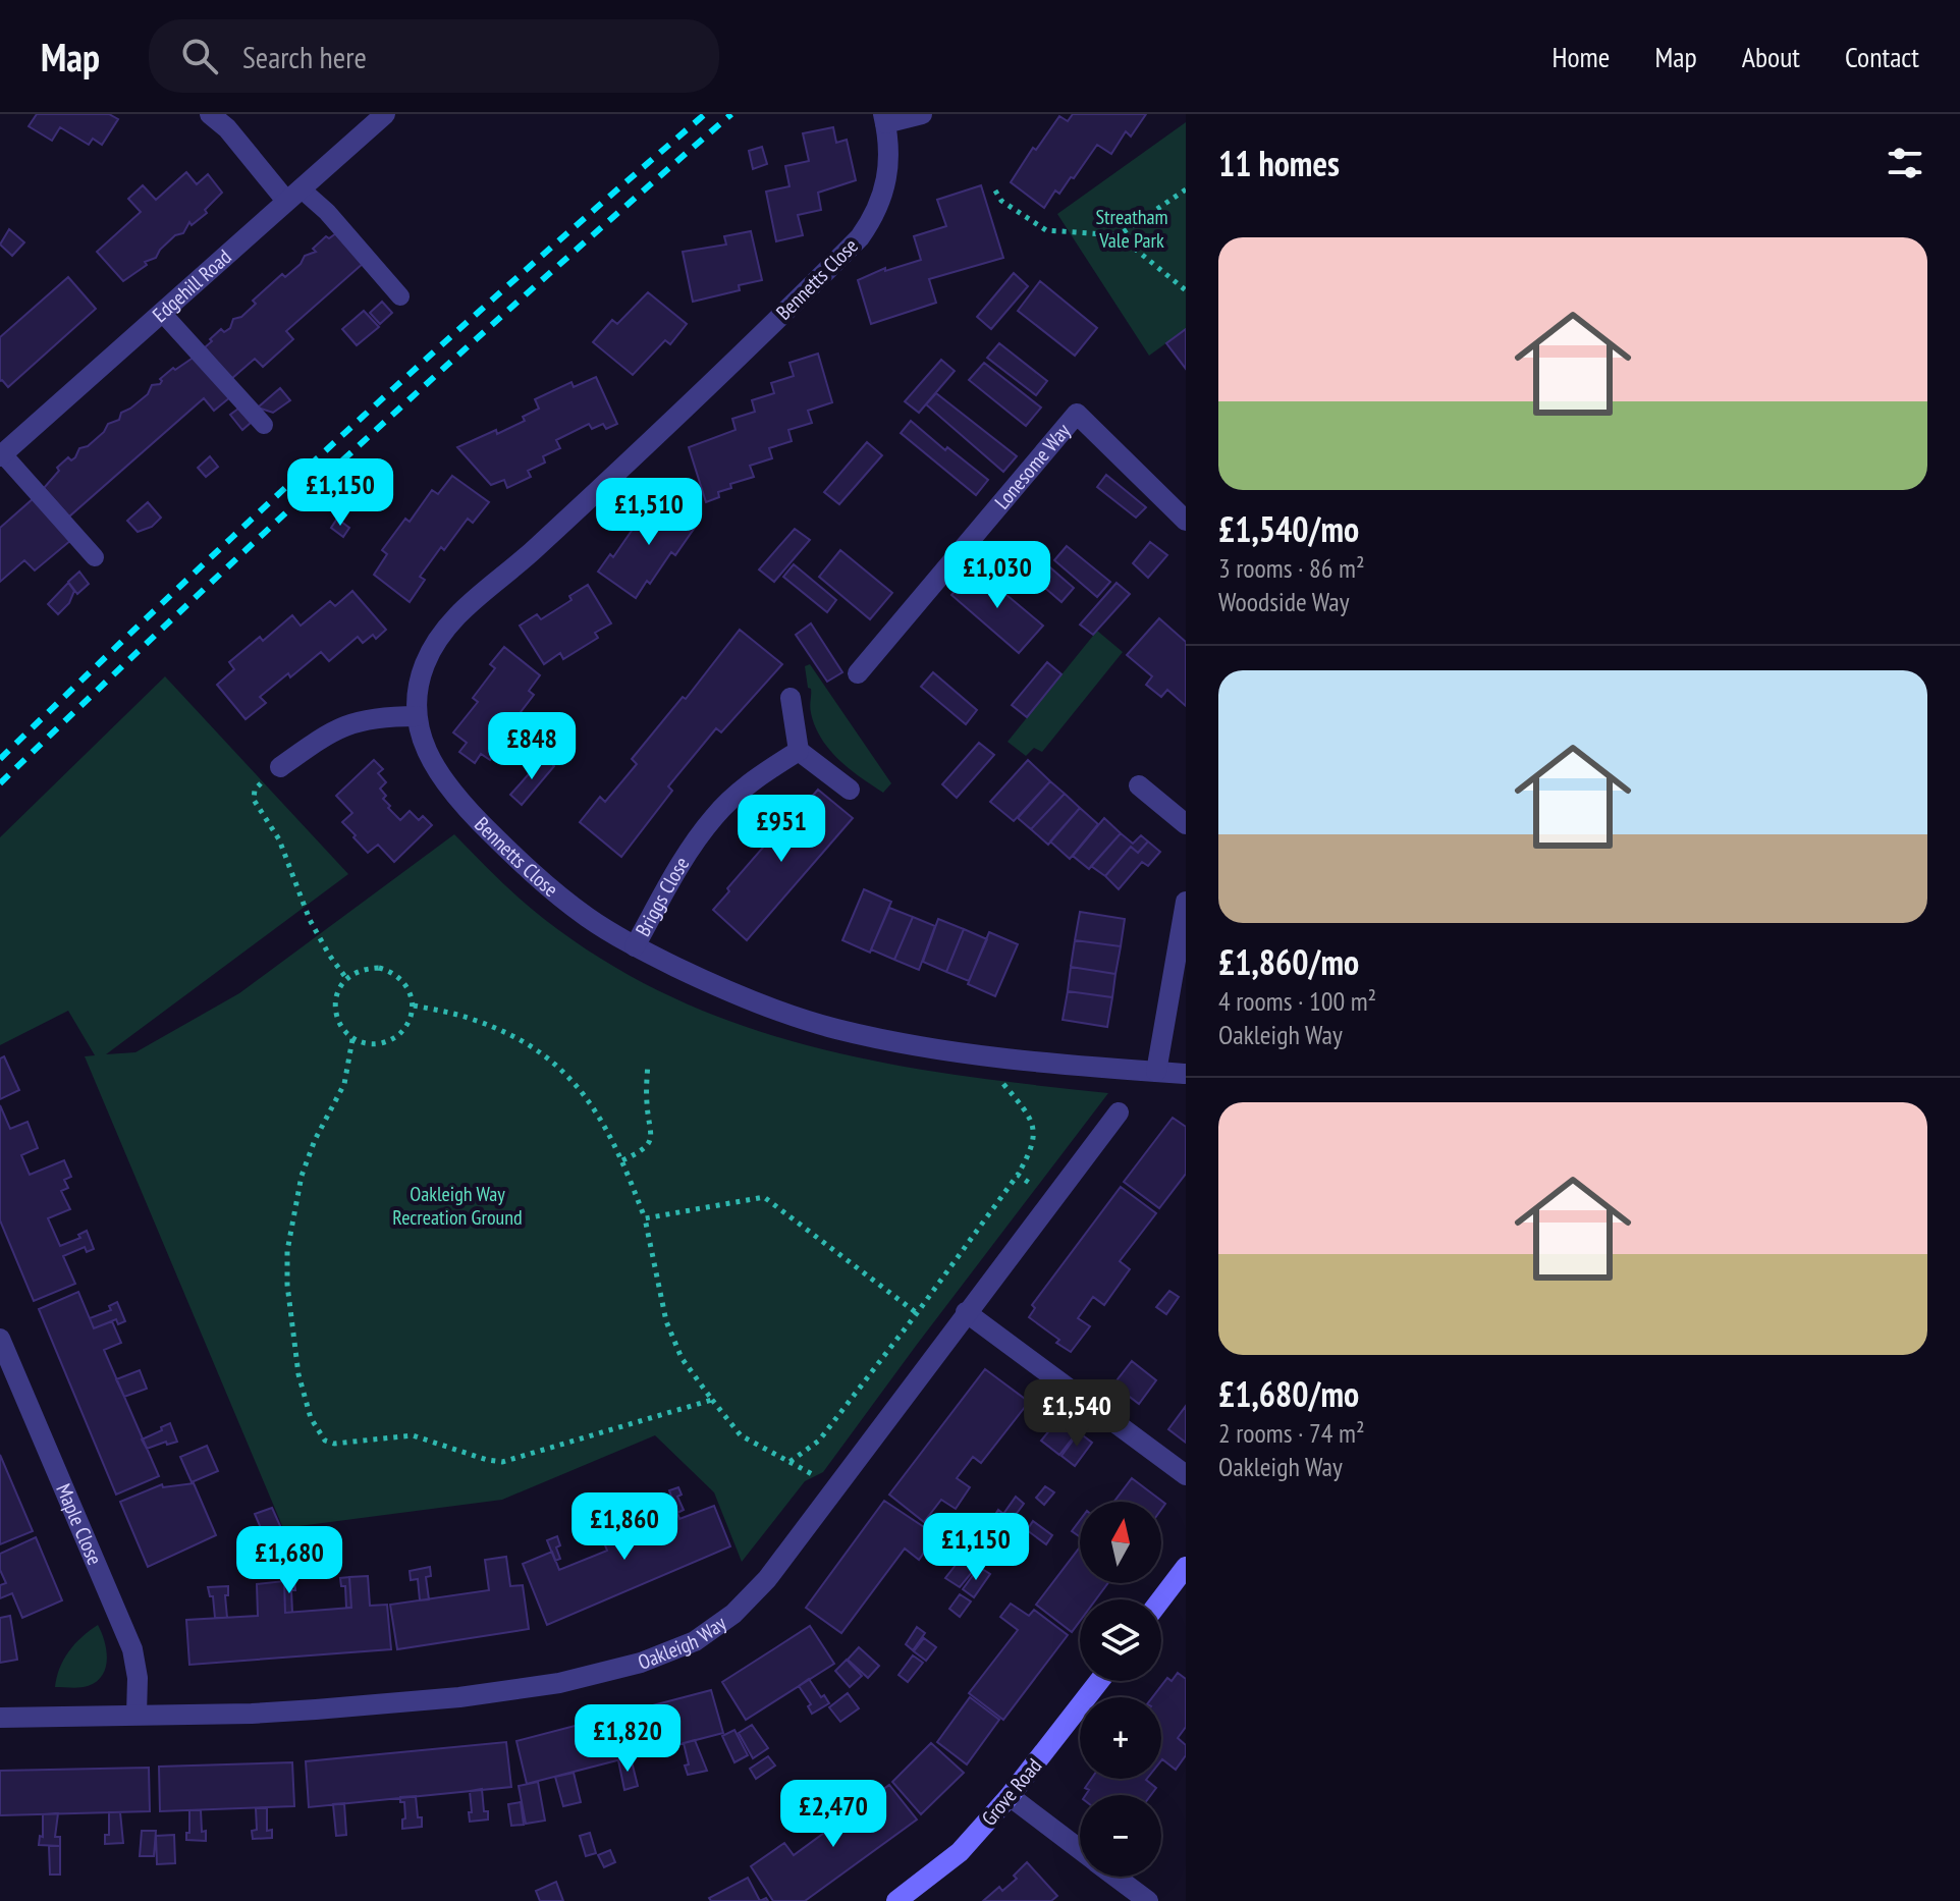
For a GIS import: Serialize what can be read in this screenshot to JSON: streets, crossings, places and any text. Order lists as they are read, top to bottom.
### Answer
{
  "streets": {
    "street": [
      "Bennetts Close",
      "Edgehill Road",
      "Lonesome Way",
      "Briggs Close",
      "Maple Close",
      "Oakleigh Way",
      "Grove Road"
    ]
  },
  "crossings": [
    ["Bennetts Close", "Briggs Close"],
    ["Maple Close", "Oakleigh Way"]
  ],
  "parks": ["Streatham Vale Park", "Oakleigh Way Recreation Ground"],
  "north": "top",
  "page": {
    "header": "Map",
    "search": "Search here",
    "nav": [
      "Home",
      "Map",
      "About",
      "Contact"
    ],
    "heading": "11 homes",
    "list": [
      {
        "name": "£1,540/mo",
        "note": "3 rooms · 86 m² · Woodside Way"
      },
      {
        "name": "£1,860/mo",
        "note": "4 rooms · 100 m² · Oakleigh Way"
      },
      {
        "name": "£1,680/mo",
        "note": "2 rooms · 74 m² · Oakleigh Way"
      }
    ],
    "price": [
      "£1,150",
      "£1,510",
      "£1,030",
      "£848",
      "£951",
      "£1,540",
      "£1,860",
      "£1,150",
      "£1,680",
      "£1,820",
      "£2,470"
    ],
    "map_buttons": ["+", "−"]
  }
}
